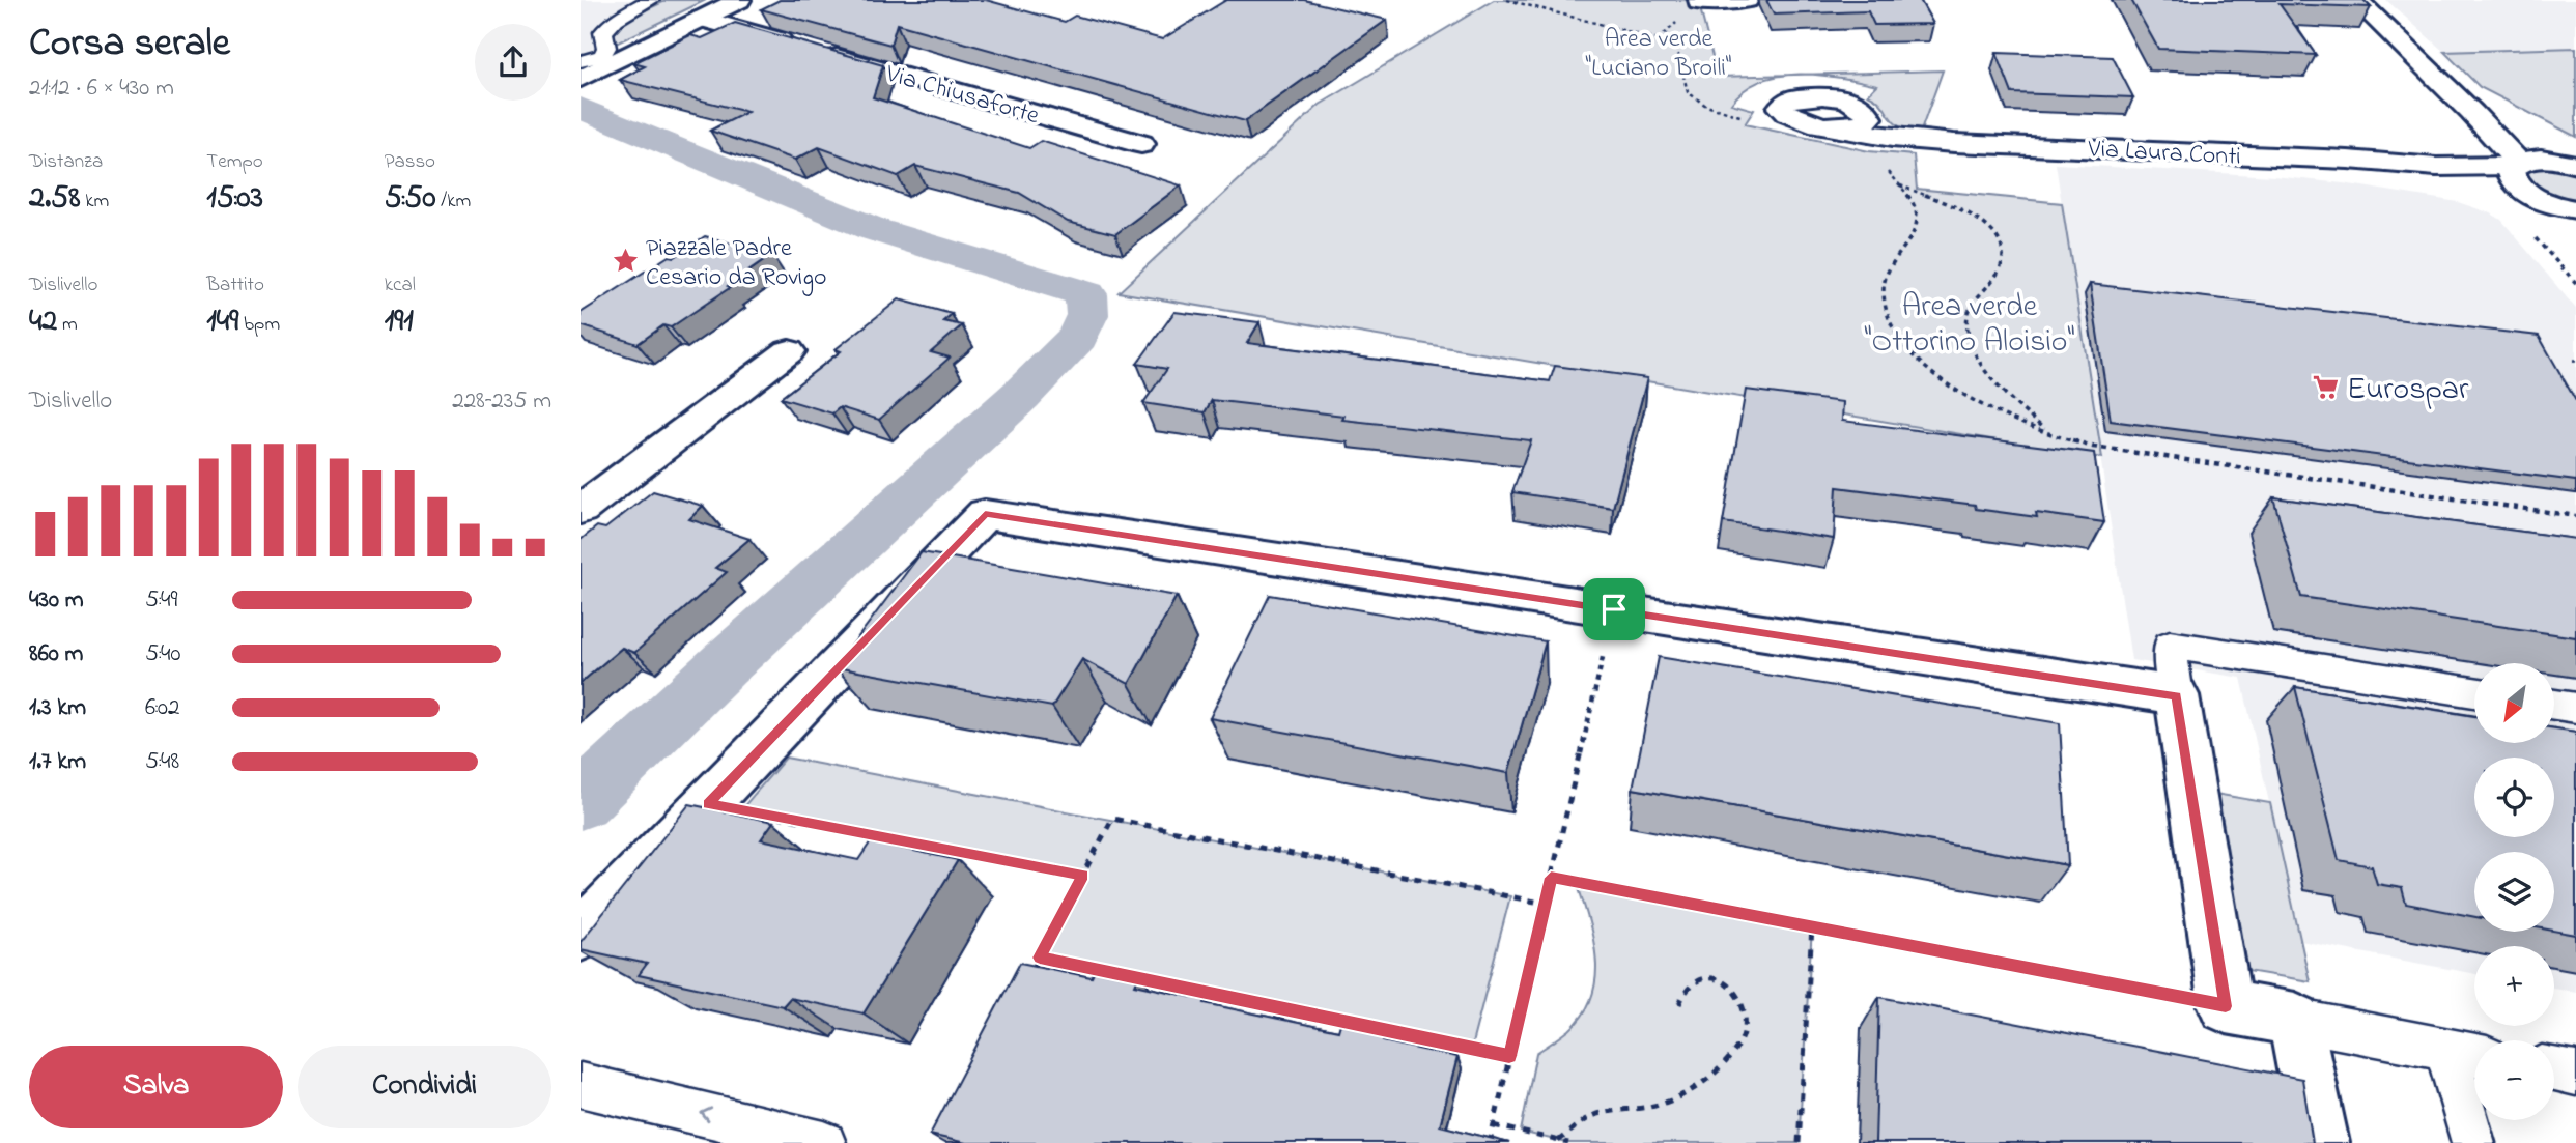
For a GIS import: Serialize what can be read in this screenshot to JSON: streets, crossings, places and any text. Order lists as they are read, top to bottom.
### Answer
{
  "streets": {
    "street": ["Via Chiusaforte", "Via Laura Conti"]
  },
  "parks": ["Area verde \"Luciano Broili\"", "Area verde \"Ottorino Aloisio\""],
  "places": {
    "place": ["Piazzale Padre Cesario da Rovigo"],
    "supermarket": ["Eurospar"]
  },
  "north": "bottom left",
  "page": {
    "heading": ["Corsa serale", "21:12 · 6 × 430 m"],
    "stats": [
      ["Distanza", "2.58 km"],
      ["Tempo", "15:03"],
      ["Passo", "5:50 /km"],
      ["Dislivello", "42 m"],
      ["Battito", "149 bpm"],
      ["kcal", "191"]
    ],
    "chart": ["Dislivello", "228–235 m"],
    "list": [
      {
        "name": "430 m",
        "note": "5:49"
      },
      {
        "name": "860 m",
        "note": "5:40"
      },
      {
        "name": "1.3 km",
        "note": "6:02"
      },
      {
        "name": "1.7 km",
        "note": "5:48"
      }
    ],
    "map_buttons": ["+", "−"],
    "buttons": ["Salva", "Condividi"]
  }
}
